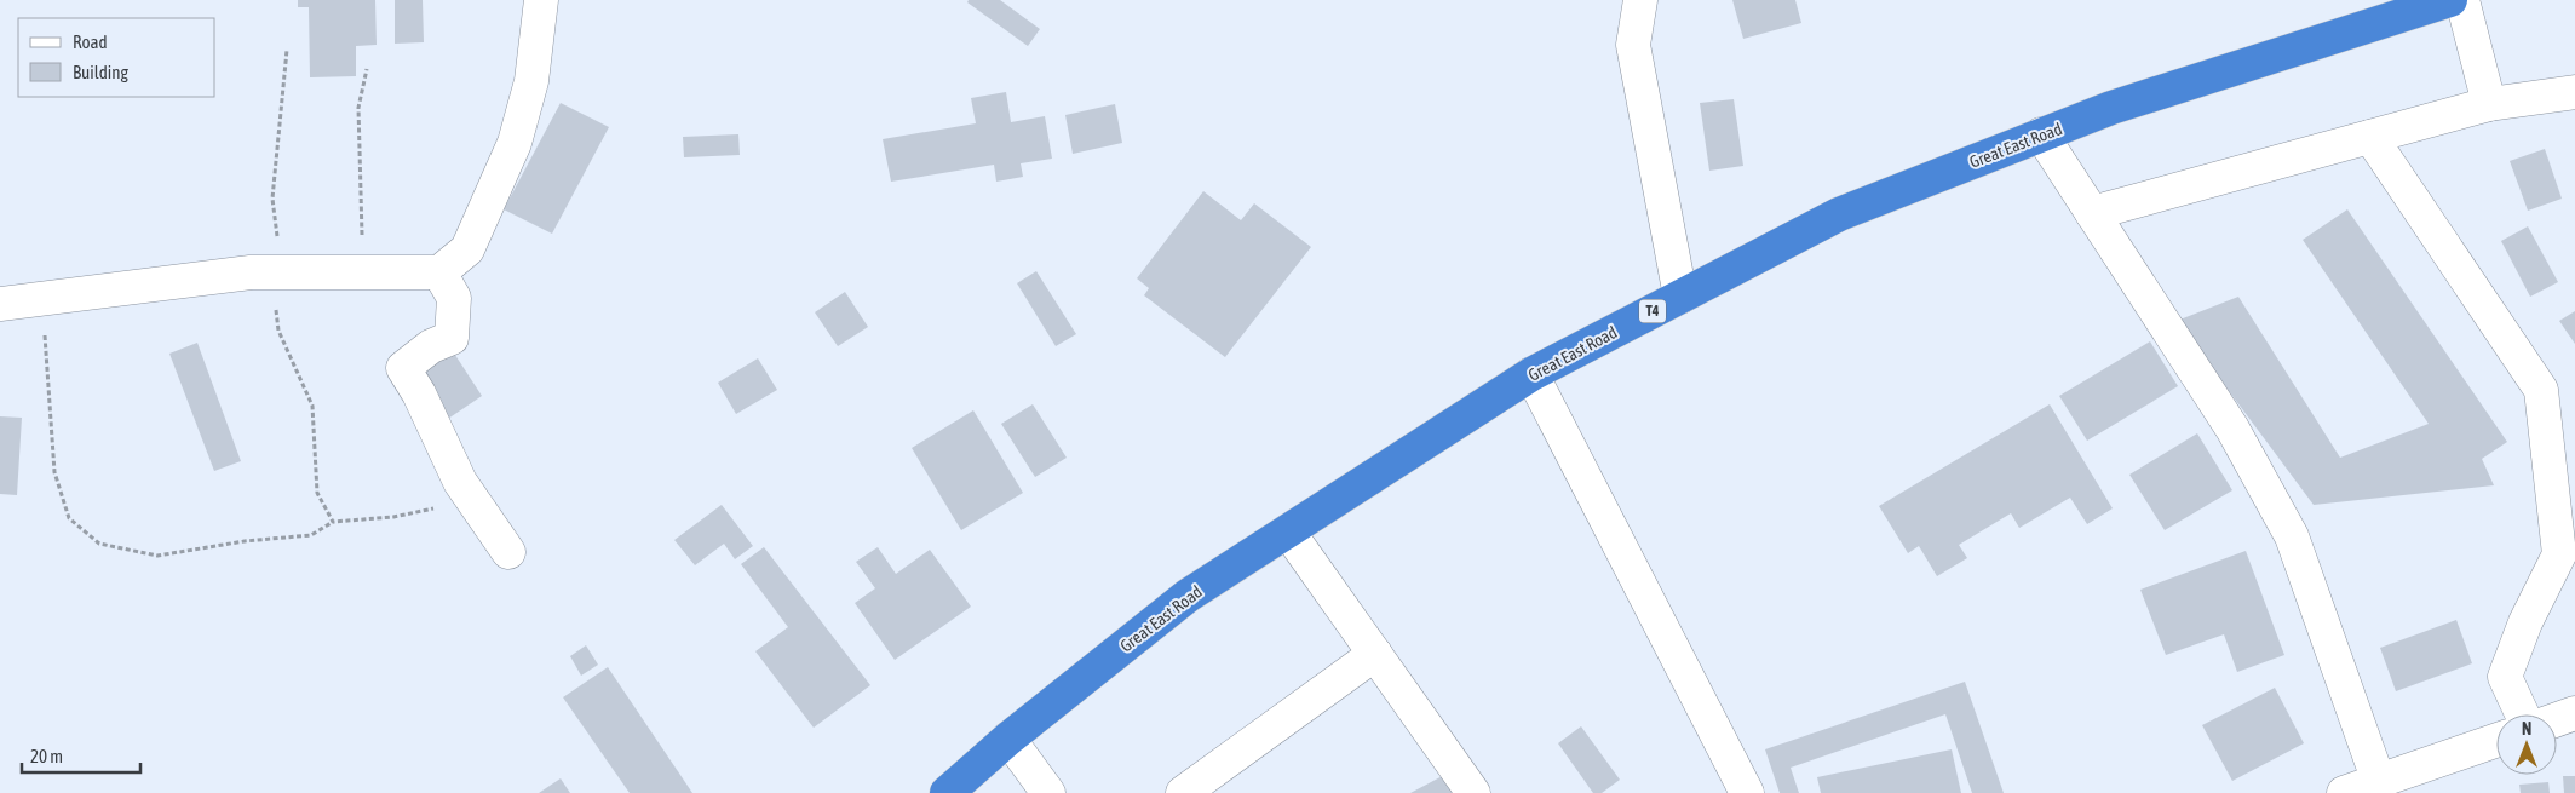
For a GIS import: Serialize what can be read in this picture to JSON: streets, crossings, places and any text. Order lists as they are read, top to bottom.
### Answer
{
  "streets": {
    "highway": ["Great East Road", "T4"]
  },
  "legend": ["Road", "Building"],
  "scale_bar": "20 m",
  "north": "top"
}
